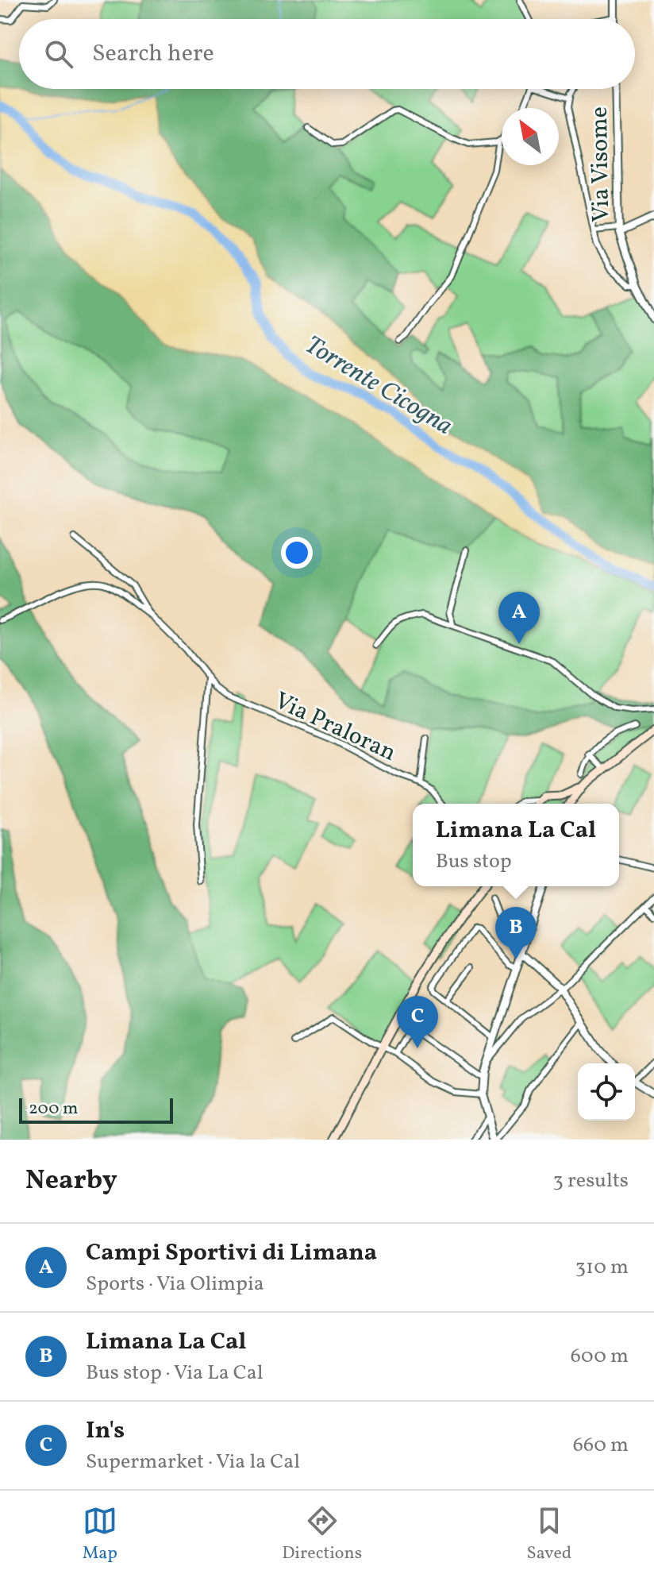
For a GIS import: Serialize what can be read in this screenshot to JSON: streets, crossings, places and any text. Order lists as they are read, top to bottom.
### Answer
{
  "streets": {
    "street": ["Via Visome", "Via Praloran"]
  },
  "water": ["Torrente Cicogna"],
  "scale_bar": "200 m",
  "north": "top left",
  "page": {
    "search": "Search here",
    "pins": ["A", "B", "C"],
    "popup": ["Limana La Cal", "Bus stop"],
    "scale": "200 m",
    "heading": ["Nearby", "3 results"],
    "list": [
      {
        "mark": "A",
        "name": "Campi Sportivi di Limana",
        "note": "Sports · Via Olimpia",
        "value": "310 m"
      },
      {
        "mark": "B",
        "name": "Limana La Cal",
        "note": "Bus stop · Via La Cal",
        "value": "600 m"
      },
      {
        "mark": "C",
        "name": "In's",
        "note": "Supermarket · Via la Cal",
        "value": "660 m"
      }
    ],
    "nav": ["Map", "Directions", "Saved"]
  }
}
